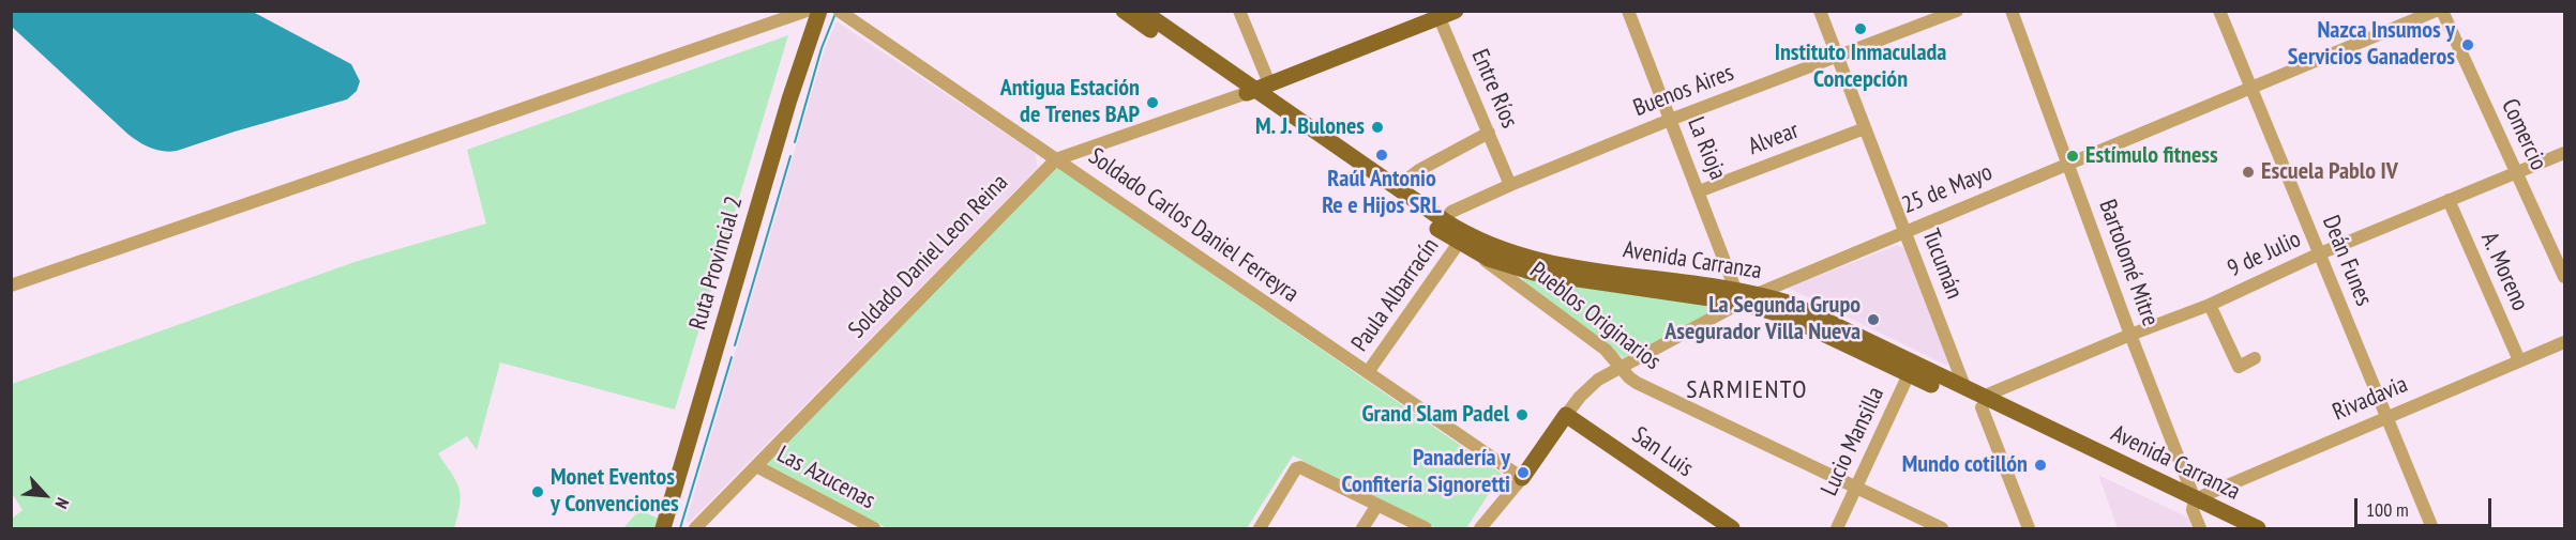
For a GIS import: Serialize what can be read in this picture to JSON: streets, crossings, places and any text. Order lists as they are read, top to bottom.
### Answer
{
  "streets": {
    "main road": ["Avenida Carranza", "Ruta Provincial 2", "San Luis"],
    "street": [
      "Entre Ríos",
      "Buenos Aires",
      "Comercio",
      "Alvear",
      "La Rioja",
      "25 de Mayo",
      "Soldado Carlos Daniel Ferreyra",
      "9 de Julio",
      "Soldado Daniel Leon Reina",
      "Deán Funes",
      "Bartolomé Mitre",
      "Tucumán",
      "A. Moreno",
      "Paula Albarracín",
      "Pueblos Originarios",
      "Rivadavia",
      "Lucio Mansilla",
      "Las Azucenas"
    ]
  },
  "crossings": [
    ["Entre Ríos", "Buenos Aires"],
    ["Buenos Aires", "La Rioja"],
    ["Buenos Aires", "Avenida Carranza"],
    ["Buenos Aires", "Tucumán"],
    ["Comercio", "9 de Julio"],
    ["Alvear", "La Rioja"],
    ["Alvear", "Tucumán"],
    ["La Rioja", "Avenida Carranza"],
    ["25 de Mayo", "Avenida Carranza"],
    ["25 de Mayo", "Deán Funes"],
    ["25 de Mayo", "Bartolomé Mitre"],
    ["25 de Mayo", "Tucumán"],
    ["Soldado Carlos Daniel Ferreyra", "Soldado Daniel Leon Reina"],
    ["Soldado Carlos Daniel Ferreyra", "Paula Albarracín"],
    ["9 de Julio", "Avenida Carranza"],
    ["9 de Julio", "Deán Funes"],
    ["9 de Julio", "Bartolomé Mitre"],
    ["9 de Julio", "A. Moreno"],
    ["Soldado Daniel Leon Reina", "Avenida Carranza"],
    ["Soldado Daniel Leon Reina", "Las Azucenas"],
    ["Avenida Carranza", "Bartolomé Mitre"],
    ["Avenida Carranza", "Tucumán"],
    ["Avenida Carranza", "Paula Albarracín"],
    ["Avenida Carranza", "Pueblos Originarios"],
    ["Avenida Carranza", "Rivadavia"],
    ["Avenida Carranza", "Lucio Mansilla"],
    ["Deán Funes", "Rivadavia"],
    ["Bartolomé Mitre", "Rivadavia"],
    ["A. Moreno", "Rivadavia"],
    ["Paula Albarracín", "Pueblos Originarios"],
    ["Pueblos Originarios", "Lucio Mansilla"]
  ],
  "districts": ["SARMIENTO"],
  "places": [
    "Instituto Inmaculada Concepción",
    "Nazca Insumos y Servicios Ganaderos",
    "Antigua Estación de Trenes BAP",
    "M. J. Bulones",
    "Raúl Antonio Re e Hijos SRL",
    "Estímulo fitness",
    "Escuela Pablo IV",
    "La Segunda Grupo Asegurador Villa Nueva",
    "Grand Slam Padel",
    "Mundo cotillón",
    "Panadería y Confitería Signoretti",
    "Monet Eventos y Convenciones"
  ],
  "scale_bar": "100 m",
  "north": "bottom right"
}
